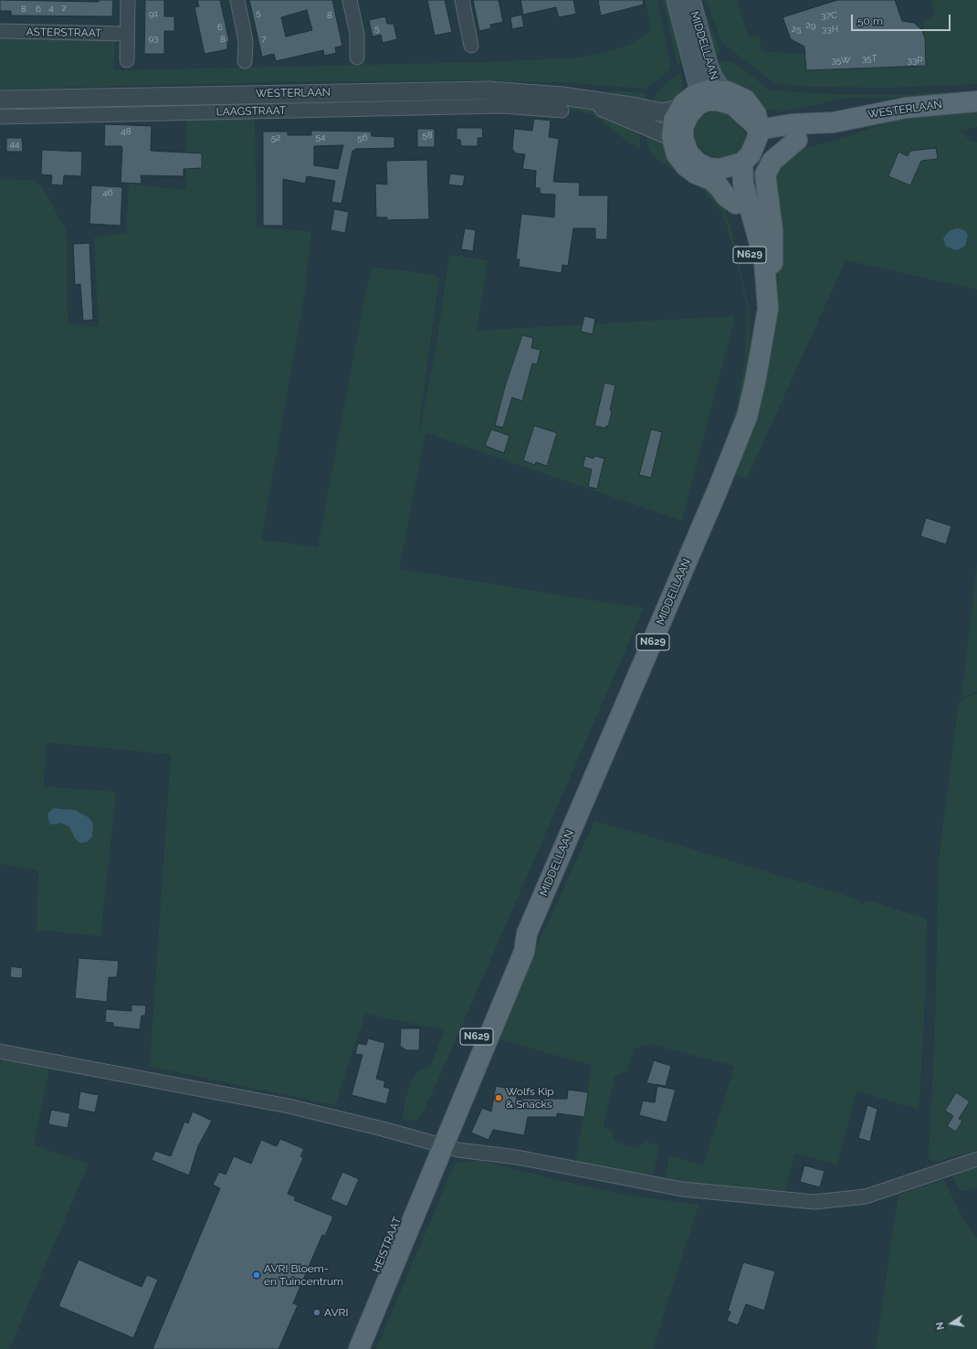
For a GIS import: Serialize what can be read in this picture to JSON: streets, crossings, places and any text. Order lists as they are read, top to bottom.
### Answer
{
  "streets": {
    "main road": [
      "MIDDELLAAN",
      "WESTERLAAN",
      "N629",
      "HEISTRAAT"
    ],
    "street": ["ASTERSTRAAT", "LAAGSTRAAT"]
  },
  "crossings": [
    ["MIDDELLAAN", "WESTERLAAN"],
    ["MIDDELLAAN", "HEISTRAAT"],
    ["WESTERLAAN", "LAAGSTRAAT"]
  ],
  "places": ["Wolfs Kip & Snacks", "AVRI Bloem- en Tuincentrum", "AVRI"],
  "house_numbers": [
    "4",
    "2",
    "8",
    "6",
    "5",
    "91",
    "8",
    "37C",
    "29",
    "6",
    "5",
    "25",
    "33H",
    "93",
    "8",
    "7",
    "35T",
    "35W",
    "33P",
    "48",
    "58",
    "54",
    "52",
    "56",
    "44",
    "46"
  ],
  "scale_bar": "50 m",
  "north": "left"
}
